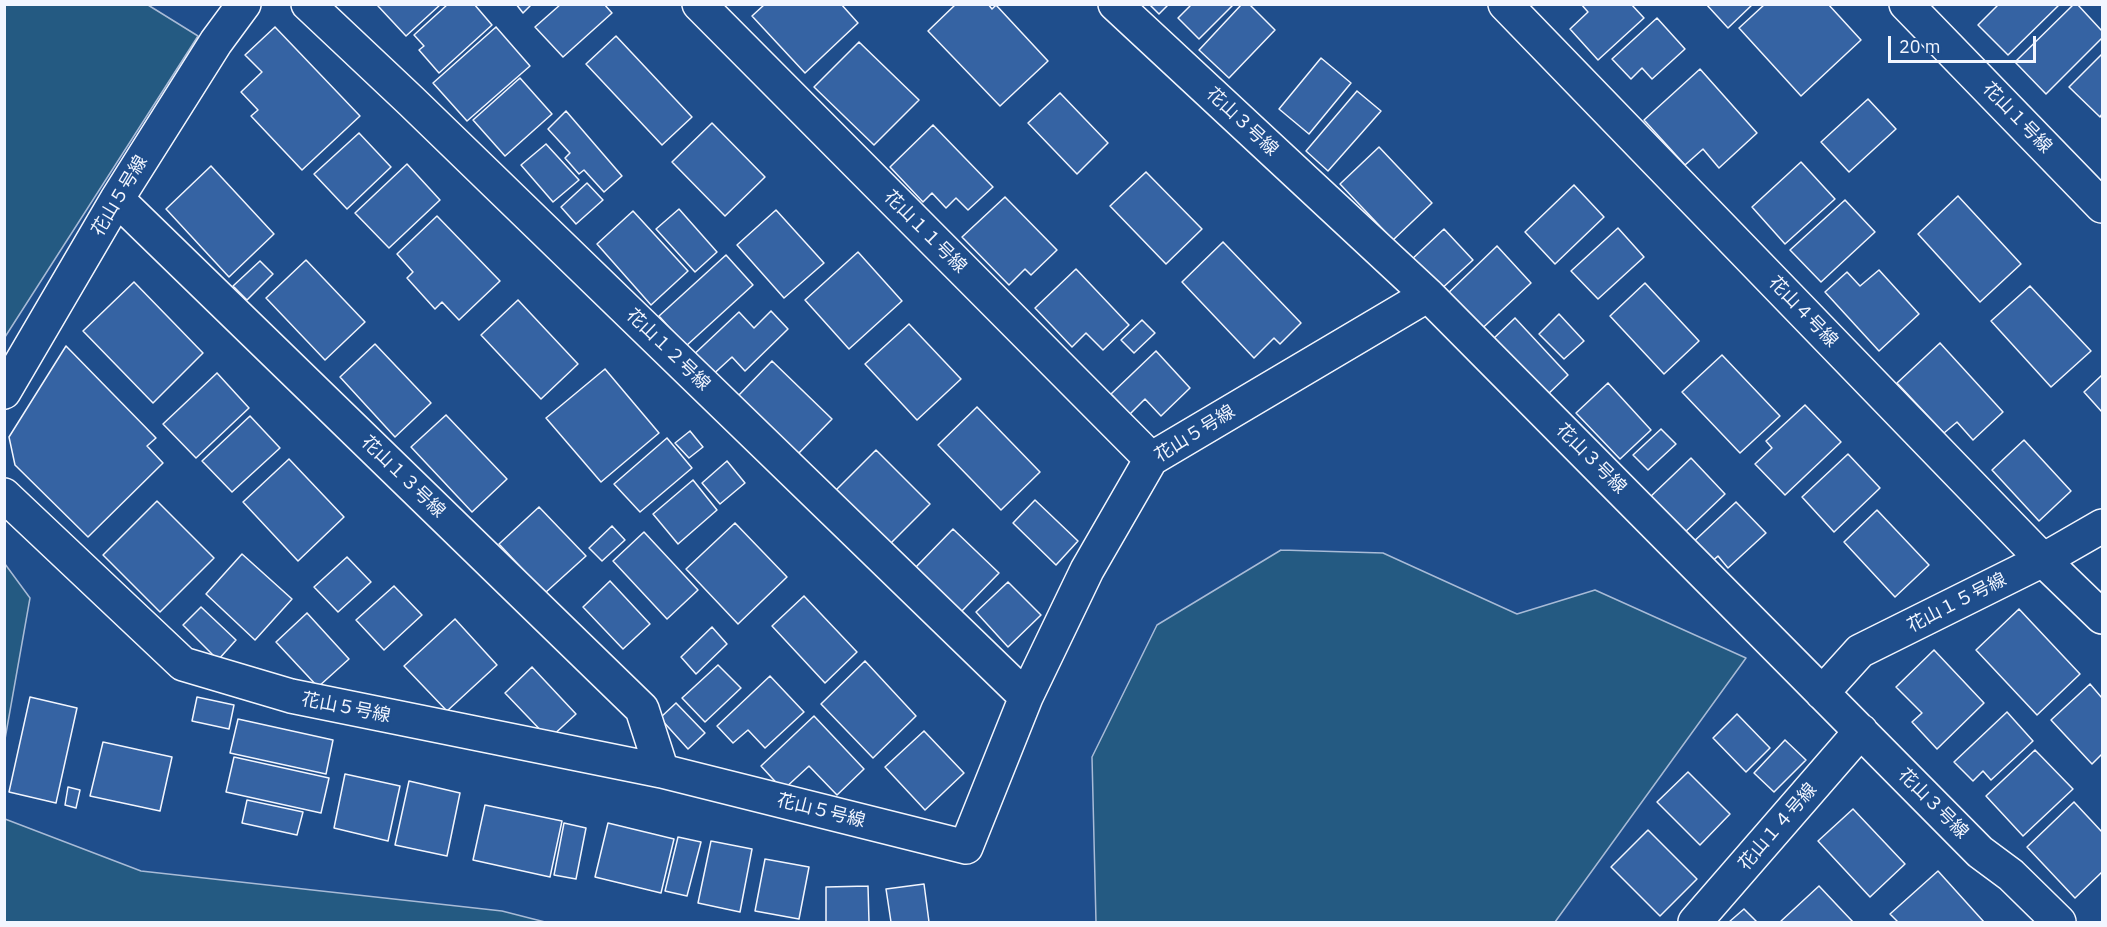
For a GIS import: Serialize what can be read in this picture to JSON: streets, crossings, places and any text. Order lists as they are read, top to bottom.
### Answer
{
  "streets": {
    "street": [
      "花山１号線",
      "花山３号線",
      "花山５号線",
      "花山１１号線",
      "花山４号線",
      "花山１２号線",
      "花山１３号線",
      "花山１５号線",
      "花山１４号線"
    ]
  },
  "crossings": [
    ["花山３号線", "花山５号線"],
    ["花山３号線", "花山１５号線"],
    ["花山３号線", "花山１４号線"],
    ["花山５号線", "花山１１号線"],
    ["花山５号線", "花山１２号線"],
    ["花山５号線", "花山１３号線"],
    ["花山４号線", "花山１５号線"]
  ],
  "scale_bar": "20 m"
}
